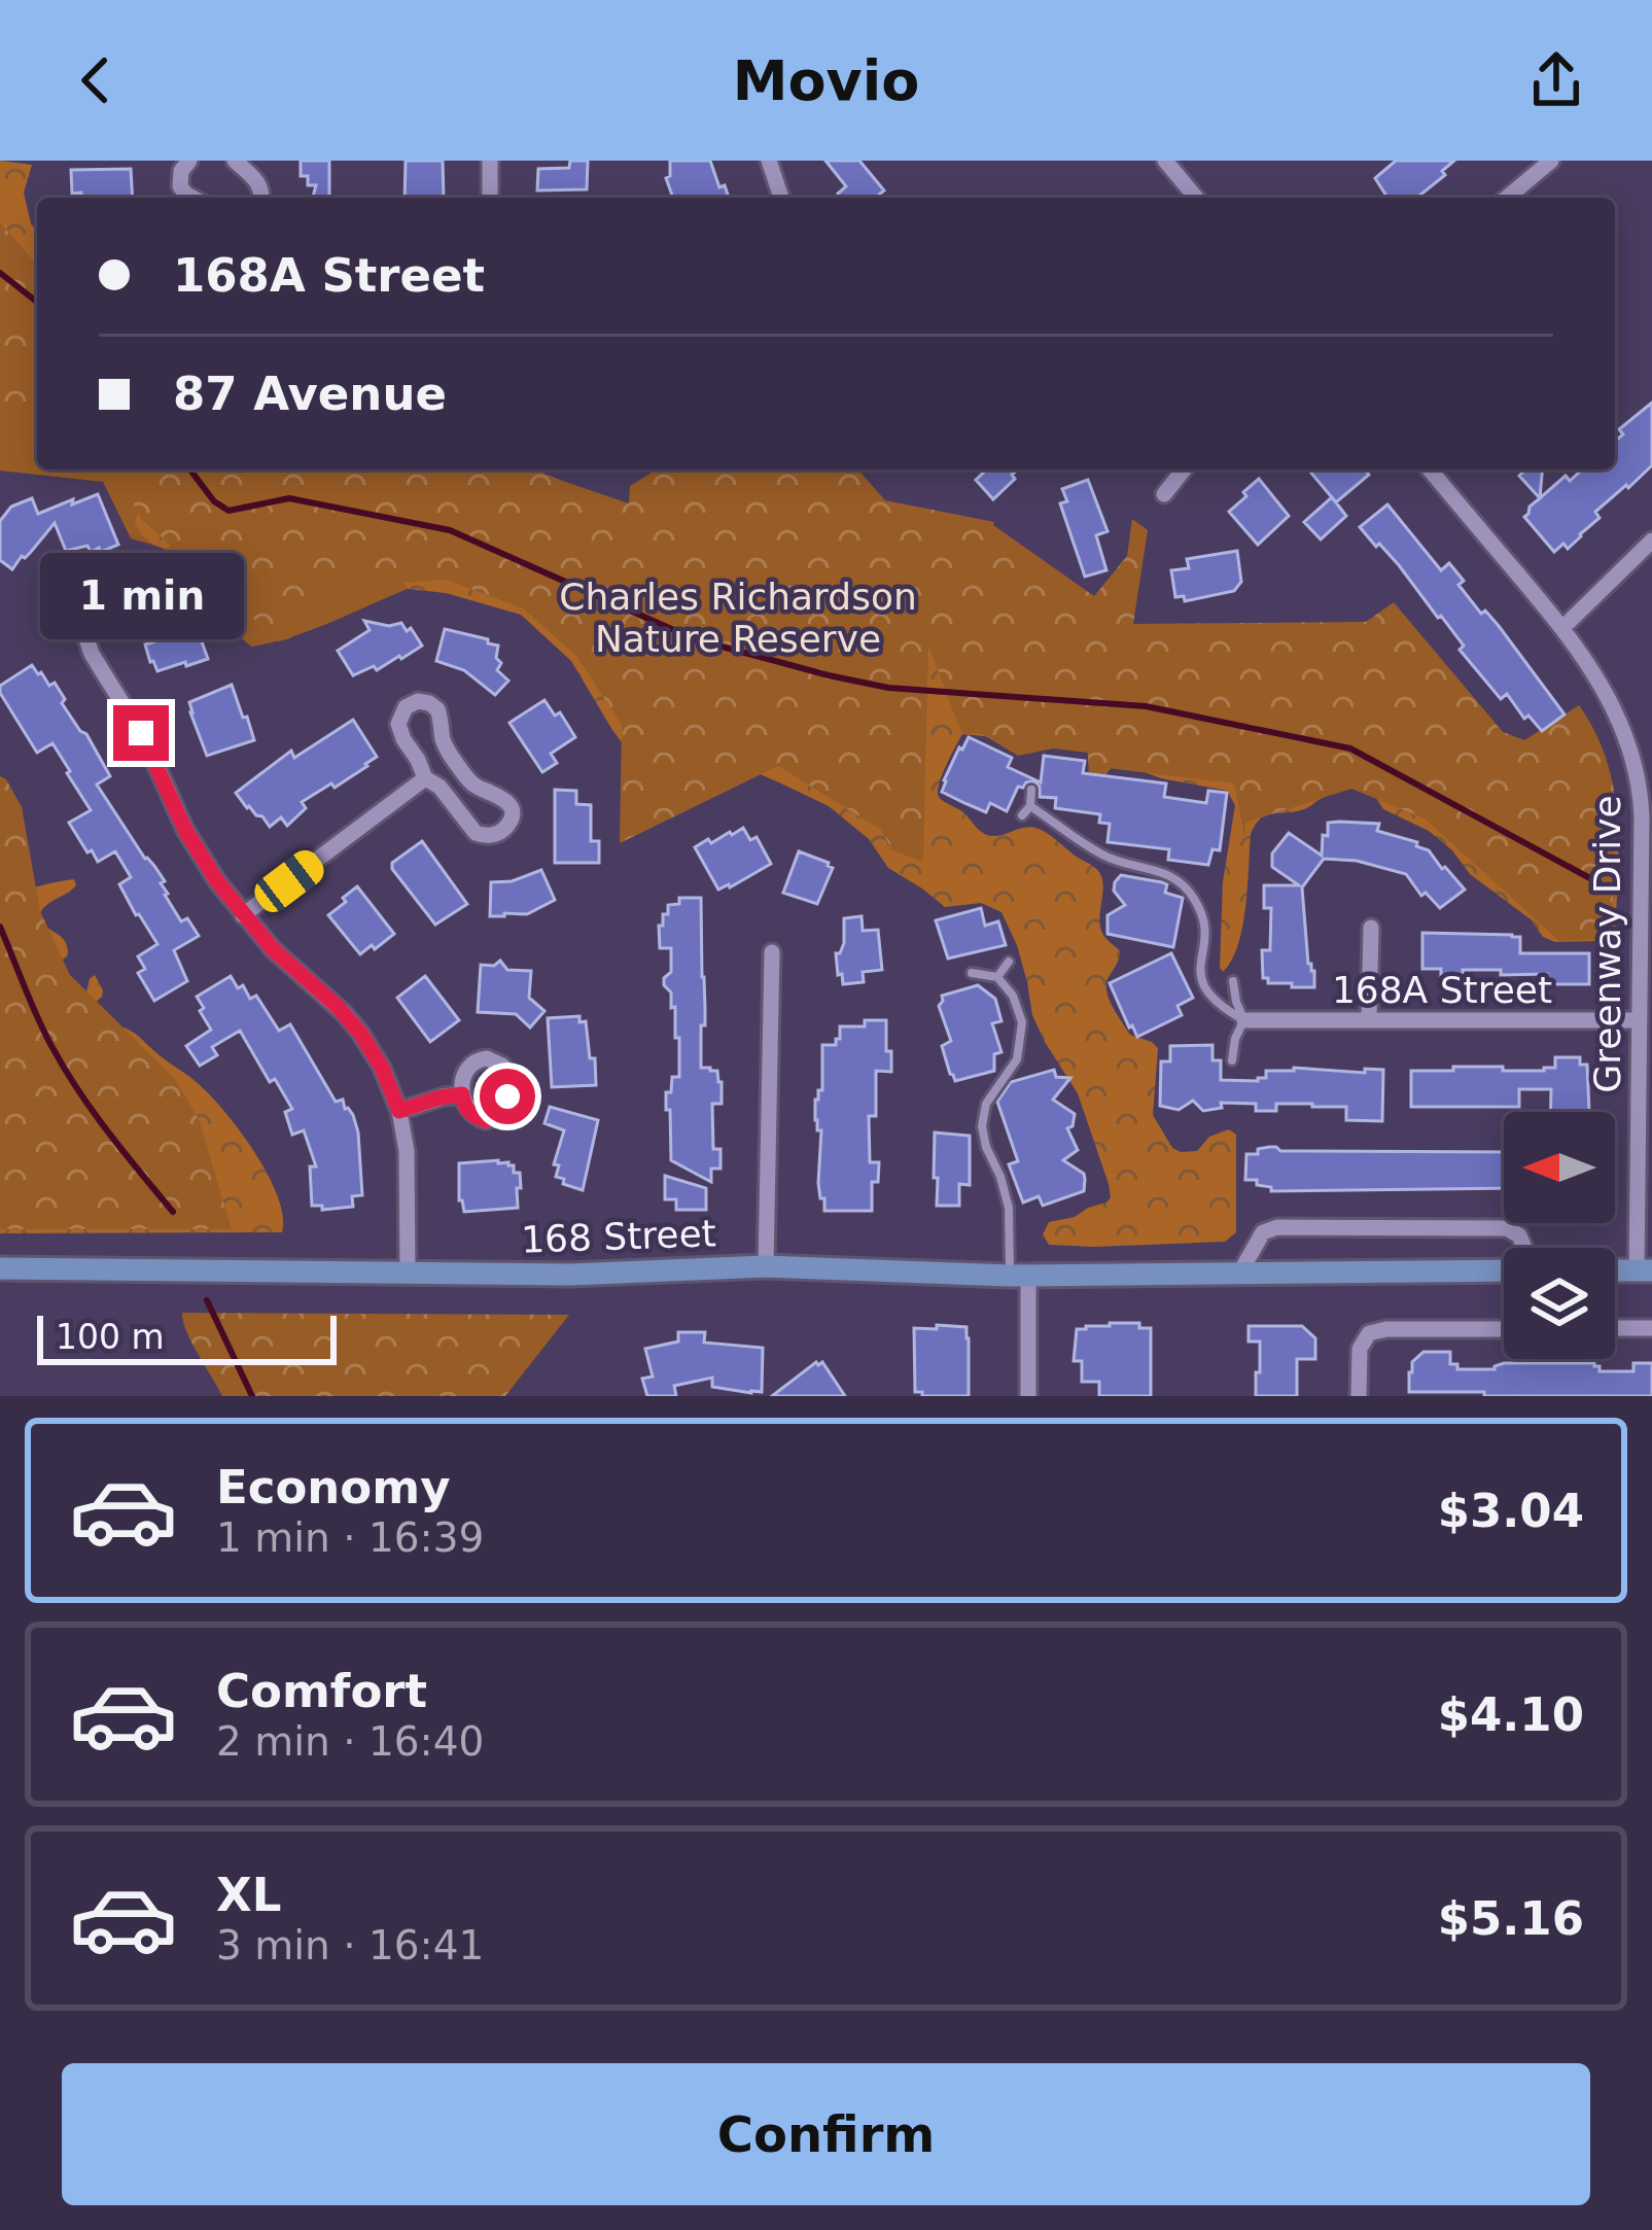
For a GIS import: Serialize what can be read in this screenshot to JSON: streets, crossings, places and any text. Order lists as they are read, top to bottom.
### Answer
{
  "streets": {
    "main road": ["168 Street"],
    "street": ["Greenway Drive", "168A Street"]
  },
  "crossings": [
    ["Greenway Drive", "168A Street"]
  ],
  "parks": ["Charles Richardson Nature Reserve"],
  "scale_bar": "100 m",
  "north": "left",
  "page": {
    "header": "Movio",
    "banner": ["168A Street", "87 Avenue"],
    "bubble": "1 min",
    "scale": "100 m",
    "list": [
      {
        "name": "Economy",
        "note": "1 min · 16:39",
        "value": "$3.04"
      },
      {
        "name": "Comfort",
        "note": "2 min · 16:40",
        "value": "$4.10"
      },
      {
        "name": "XL",
        "note": "3 min · 16:41",
        "value": "$5.16"
      }
    ],
    "buttons": "Confirm"
  }
}
